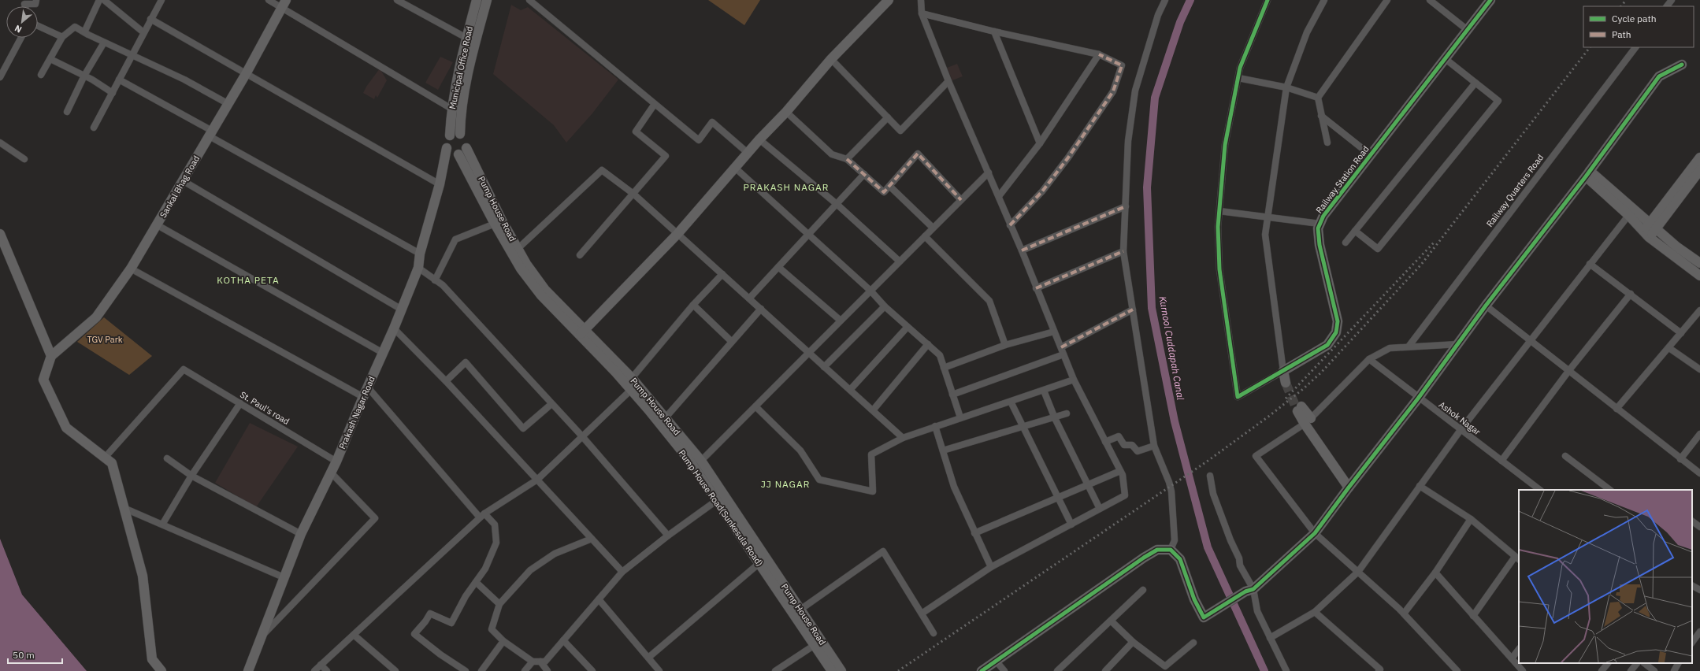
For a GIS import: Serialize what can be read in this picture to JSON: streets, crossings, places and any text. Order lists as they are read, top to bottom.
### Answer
{
  "streets": {
    "street": [
      "Municipal Office Road",
      "Railway Station Road",
      "Sankal Bhag Road",
      "Railway Quarters Road",
      "Pump House Road",
      "St. Paul's road",
      "Prakash Nagar Road",
      "Ashok Nagar",
      "Pump House Road(Sunkesula Road)"
    ]
  },
  "crossings": [
    ["Municipal Office Road", "Pump House Road"],
    ["Municipal Office Road", "Prakash Nagar Road"],
    ["Municipal Office Road", "Pump House Road(Sunkesula Road)"],
    ["Pump House Road", "Prakash Nagar Road"],
    ["Pump House Road", "Pump House Road(Sunkesula Road)"],
    ["St. Paul's road", "Prakash Nagar Road"],
    ["Prakash Nagar Road", "Pump House Road(Sunkesula Road)"]
  ],
  "districts": ["PRAKASH NAGAR", "KOTHA PETA", "JJ NAGAR"],
  "water": ["Kurnool Cuddapah Canal"],
  "parks": ["TGV Park"],
  "legend": ["Cycle path", "Path"],
  "scale_bar": "50 m",
  "north": "bottom left"
}
